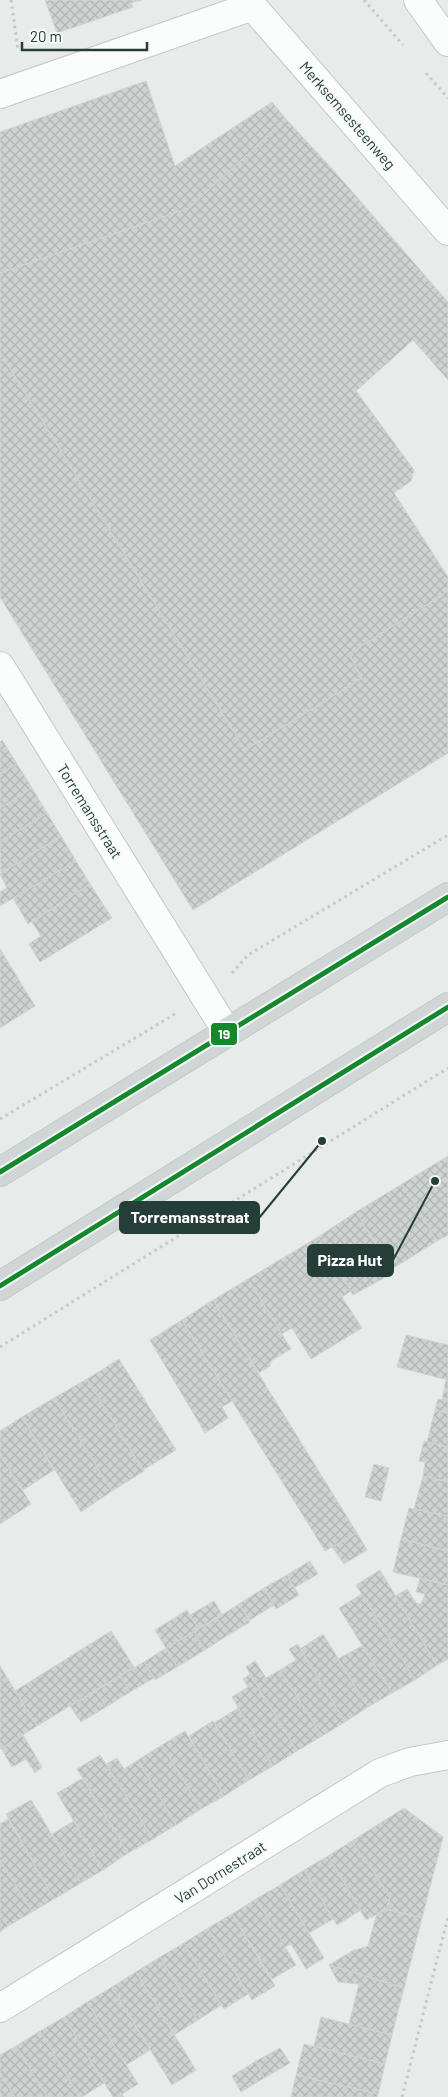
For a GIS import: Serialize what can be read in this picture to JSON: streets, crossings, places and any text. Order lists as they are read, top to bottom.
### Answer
{
  "streets": {
    "street": ["Merksemsesteenweg", "Torremansstraat", "Van Dornestraat"]
  },
  "places": ["Torremansstraat", "Pizza Hut"],
  "lines": ["transit line 19"],
  "scale_bar": "20 m"
}
